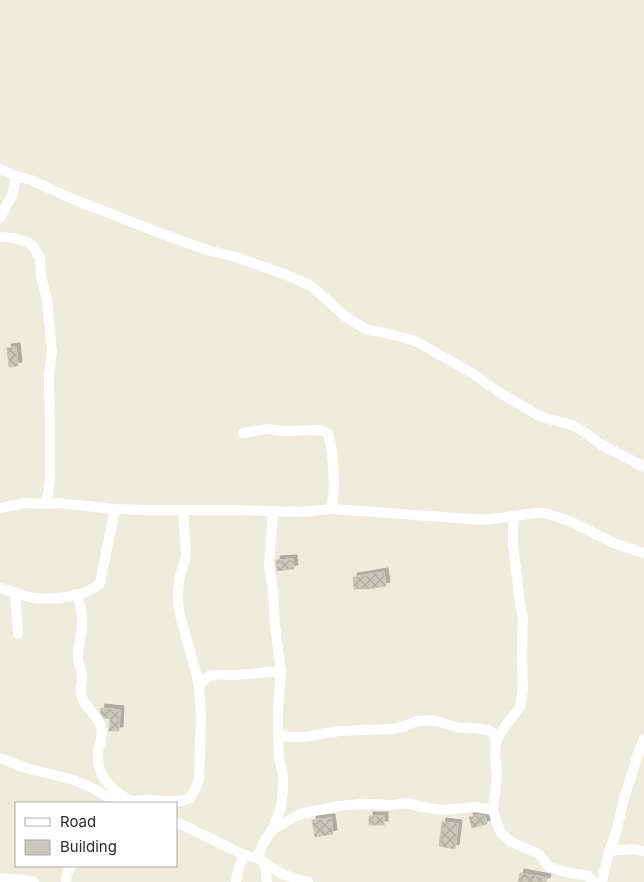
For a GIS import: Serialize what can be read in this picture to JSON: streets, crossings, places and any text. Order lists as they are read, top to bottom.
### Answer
{
  "legend": ["Road", "Building"]
}
